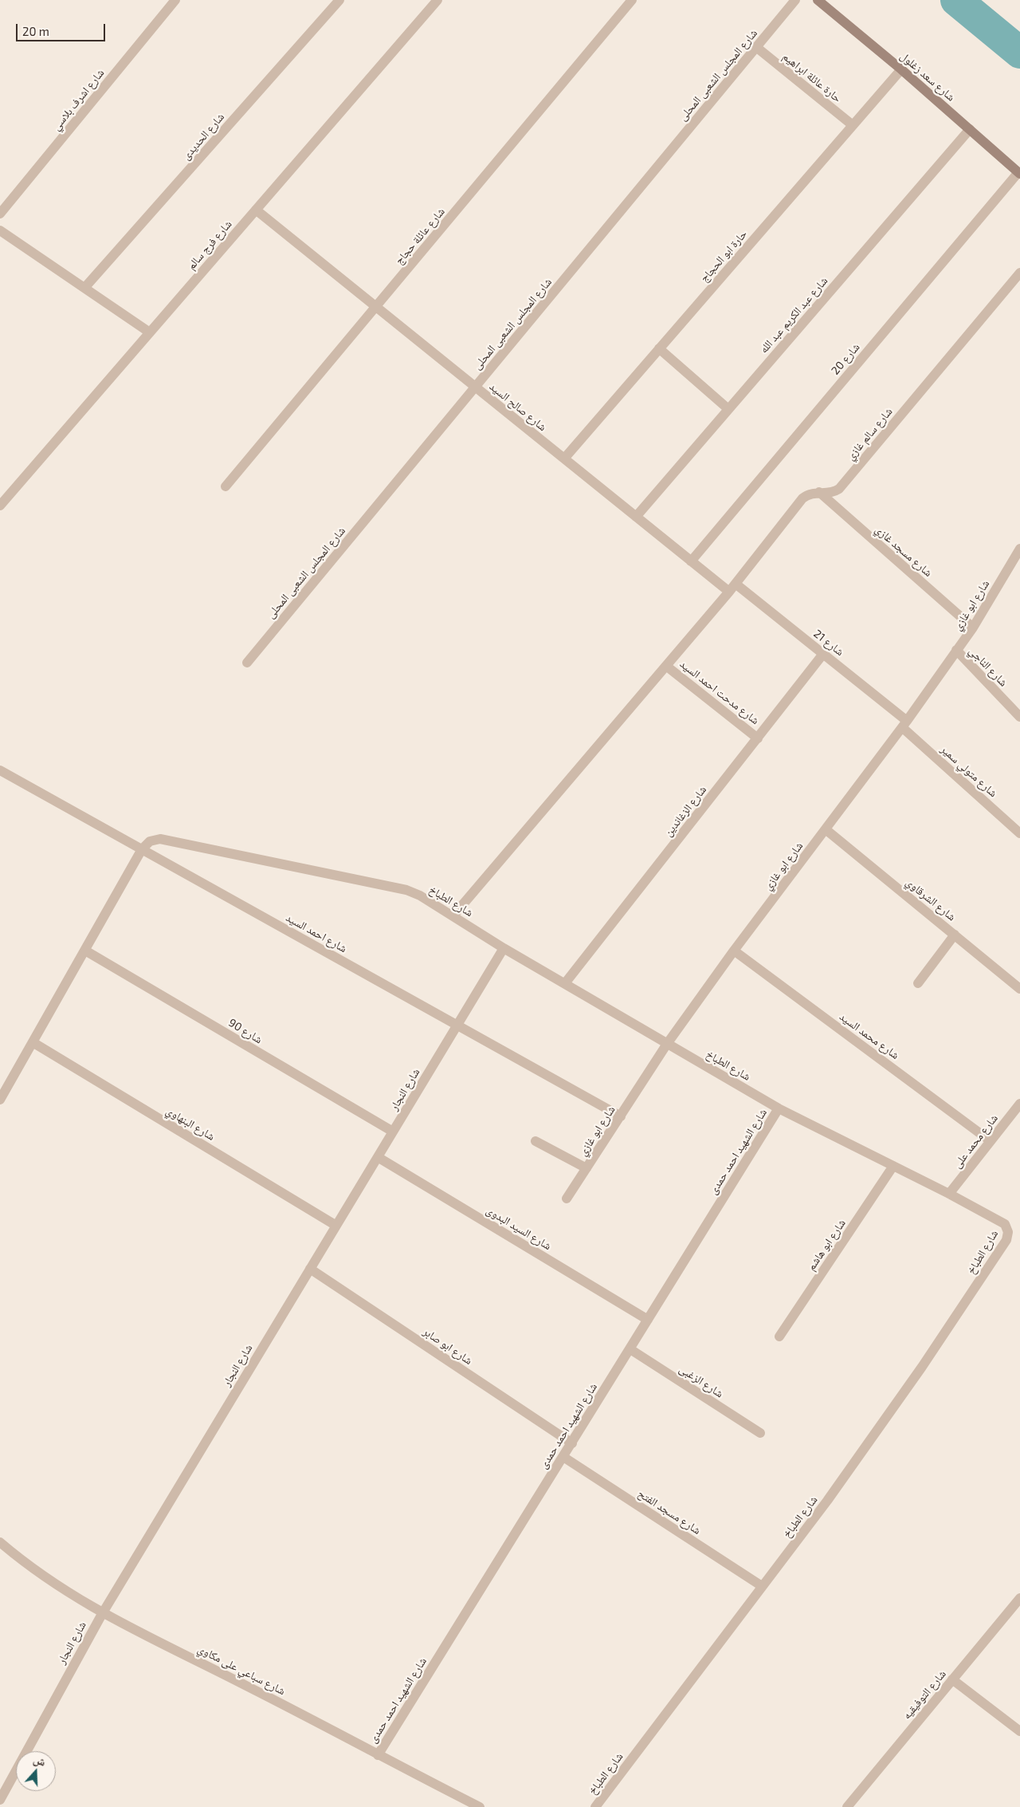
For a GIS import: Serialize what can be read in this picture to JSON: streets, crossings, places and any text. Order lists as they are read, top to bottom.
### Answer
{
  "streets": {
    "main road": ["شارع سعد زغلول"],
    "street": [
      "شارع المجلس الشعبى المحلى",
      "حارة عائلة ابراهيم",
      "شارع اشرف بلاسي",
      "شارع الحديدى",
      "شارع عائلة حجاج",
      "شارع فرج سالم",
      "حارة ابو الحجاج",
      "شارع عبد الكريم عبد الله",
      "شارع 20",
      "شارع صالح السيد",
      "شارع سالم غازي",
      "شارع مسجد غازي",
      "شارع ابو غازي",
      "شارع 21",
      "شارع الناجي",
      "شارع مدحت احمد السيد",
      "شارع متولي سمير",
      "شارع الزغاندين",
      "شارع الشرقاوي",
      "شارع الطباخ",
      "شارع احمد السيد",
      "شارع 90",
      "شارع محمد السيد",
      "شارع النجار",
      "شارع البنهاوي",
      "شارع محمد على",
      "شارع الشهيد احمد حمدى",
      "شارع السيد البدوى",
      "شارع ابو هاشم",
      "شارع ابو صابر",
      "شارع الزغبى",
      "شارع مسجد الفتح",
      "شارع سباعي على مكاوي",
      "شارع التوفيقيه"
    ]
  },
  "crossings": [
    ["شارع المجلس الشعبى المحلى", "حارة عائلة ابراهيم"],
    ["شارع المجلس الشعبى المحلى", "شارع صالح السيد"],
    ["شارع سعد زغلول", "حارة ابو الحجاج"],
    ["شارع سعد زغلول", "شارع عبد الكريم عبد الله"],
    ["شارع سعد زغلول", "شارع 20"],
    ["حارة عائلة ابراهيم", "حارة ابو الحجاج"],
    ["شارع عائلة حجاج", "شارع صالح السيد"],
    ["شارع فرج سالم", "شارع صالح السيد"],
    ["حارة ابو الحجاج", "شارع صالح السيد"],
    ["شارع عبد الكريم عبد الله", "شارع صالح السيد"],
    ["شارع 20", "شارع صالح السيد"],
    ["شارع صالح السيد", "شارع سالم غازي"],
    ["شارع سالم غازي", "شارع مسجد غازي"],
    ["شارع سالم غازي", "شارع 21"],
    ["شارع سالم غازي", "شارع مدحت احمد السيد"],
    ["شارع سالم غازي", "شارع الطباخ"],
    ["شارع مسجد غازي", "شارع ابو غازي"],
    ["شارع ابو غازي", "شارع 21"],
    ["شارع ابو غازي", "شارع الناجي"],
    ["شارع ابو غازي", "شارع متولي سمير"],
    ["شارع ابو غازي", "شارع الشرقاوي"],
    ["شارع ابو غازي", "شارع الطباخ"],
    ["شارع ابو غازي", "شارع احمد السيد"],
    ["شارع ابو غازي", "شارع محمد السيد"],
    ["شارع 21", "شارع متولي سمير"],
    ["شارع 21", "شارع الزغاندين"],
    ["شارع مدحت احمد السيد", "شارع الزغاندين"],
    ["شارع الزغاندين", "شارع الطباخ"],
    ["شارع الطباخ", "شارع احمد السيد"],
    ["شارع الطباخ", "شارع النجار"],
    ["شارع الطباخ", "شارع محمد على"],
    ["شارع الطباخ", "شارع الشهيد احمد حمدى"],
    ["شارع الطباخ", "شارع ابو هاشم"],
    ["شارع الطباخ", "شارع مسجد الفتح"],
    ["شارع احمد السيد", "شارع النجار"],
    ["شارع 90", "شارع النجار"],
    ["شارع محمد السيد", "شارع محمد على"],
    ["شارع النجار", "شارع البنهاوي"],
    ["شارع النجار", "شارع السيد البدوى"],
    ["شارع النجار", "شارع ابو صابر"],
    ["شارع النجار", "شارع سباعي على مكاوي"],
    ["شارع الشهيد احمد حمدى", "شارع السيد البدوى"],
    ["شارع الشهيد احمد حمدى", "شارع ابو صابر"],
    ["شارع الشهيد احمد حمدى", "شارع الزغبى"],
    ["شارع الشهيد احمد حمدى", "شارع مسجد الفتح"],
    ["شارع الشهيد احمد حمدى", "شارع سباعي على مكاوي"]
  ],
  "scale_bar": "20 m",
  "north": "top"
}
